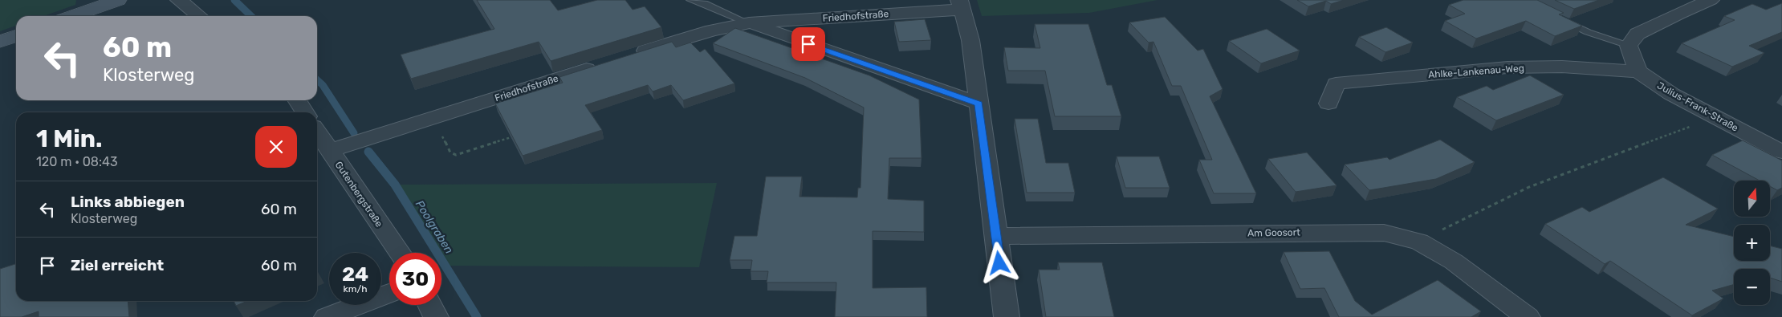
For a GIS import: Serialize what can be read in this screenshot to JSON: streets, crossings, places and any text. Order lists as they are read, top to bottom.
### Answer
{
  "streets": {
    "street": [
      "Friedhofstraße",
      "Ahlke-Lankenau-Weg",
      "Julius-Frank-Straße",
      "Gutenbergstraße",
      "Am Goosort"
    ]
  },
  "crossings": [
    ["Friedhofstraße", "Gutenbergstraße"],
    ["Ahlke-Lankenau-Weg", "Julius-Frank-Straße"]
  ],
  "water": ["Poolgraben"],
  "north": "top",
  "page": {
    "turn": ["60 m", "Klosterweg"],
    "heading": ["1 Min.", "120 m · 08:43"],
    "map_buttons": ["+", "−"],
    "list": [
      {
        "name": "Links abbiegen",
        "note": "Klosterweg",
        "value": "60 m"
      },
      {
        "name": "Ziel erreicht",
        "value": "60 m"
      }
    ],
    "speed": "24 km/h",
    "limit": "30"
  }
}
